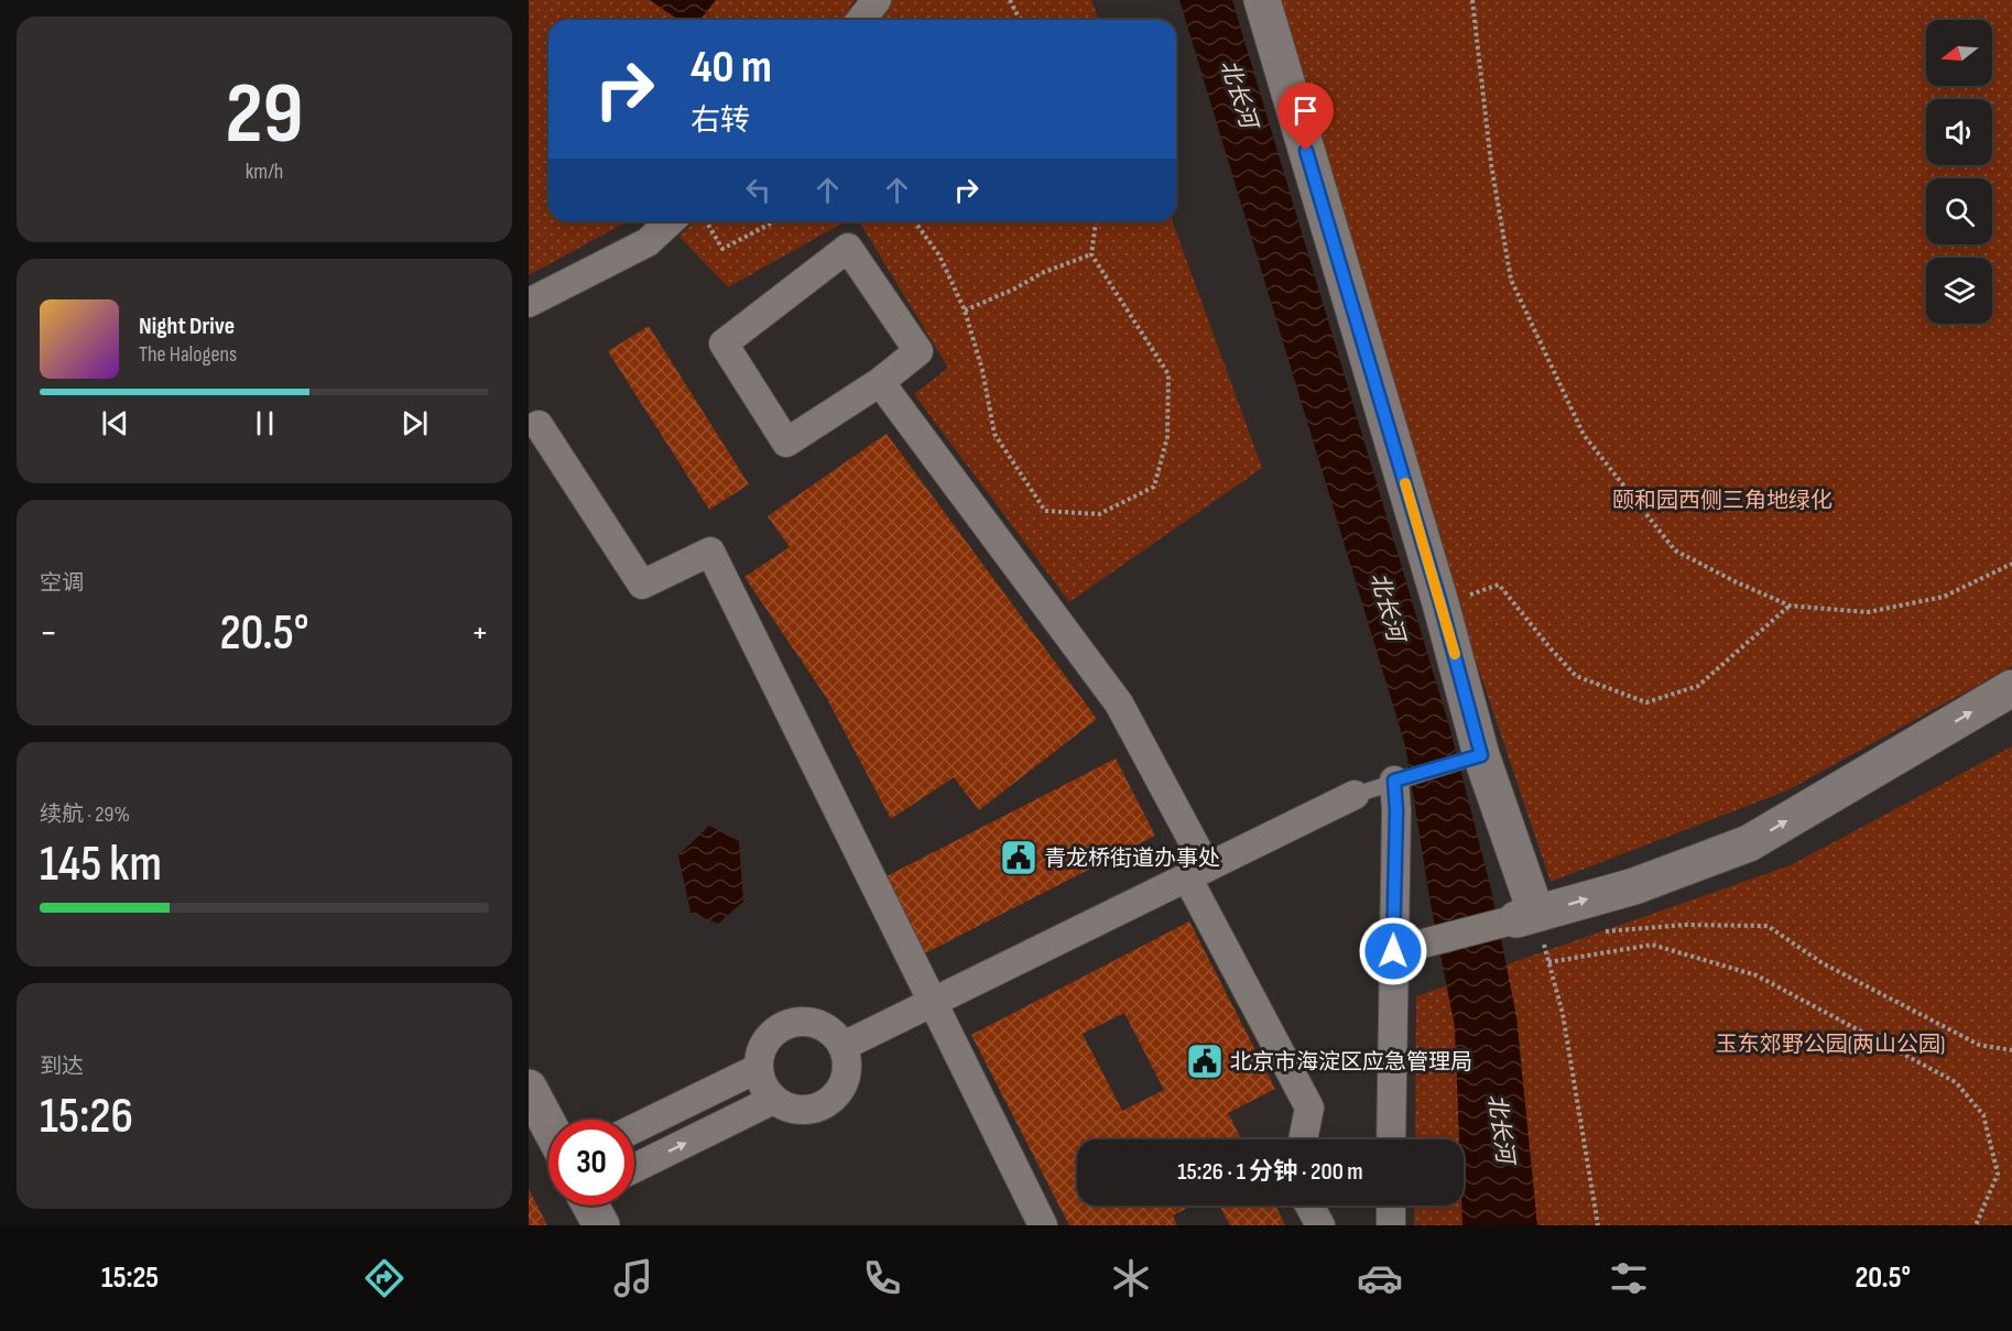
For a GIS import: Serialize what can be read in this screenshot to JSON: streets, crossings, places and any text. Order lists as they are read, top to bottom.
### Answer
{
  "water": ["北长河"],
  "parks": ["颐和园西侧三角地绿化", "玉东郊野公园(两山公园)"],
  "places": {
    "public building": ["青龙桥街道办事处", "北京市海淀区应急管理局"]
  },
  "north": "left",
  "page": {
    "tile": [
      ["29", "km/h"],
      "空调",
      ["续航 · 29%", "145 km"],
      ["到达", "15:26"]
    ],
    "turn": ["40 m", "右转"],
    "song": ["Night Drive", "The Halogens"],
    "heat": ["−", "20.5°", "+"],
    "limit": "30",
    "trip": "15:26 · 1 分钟 · 200 m",
    "tabs": ["15:25", "20.5°"]
  }
}
